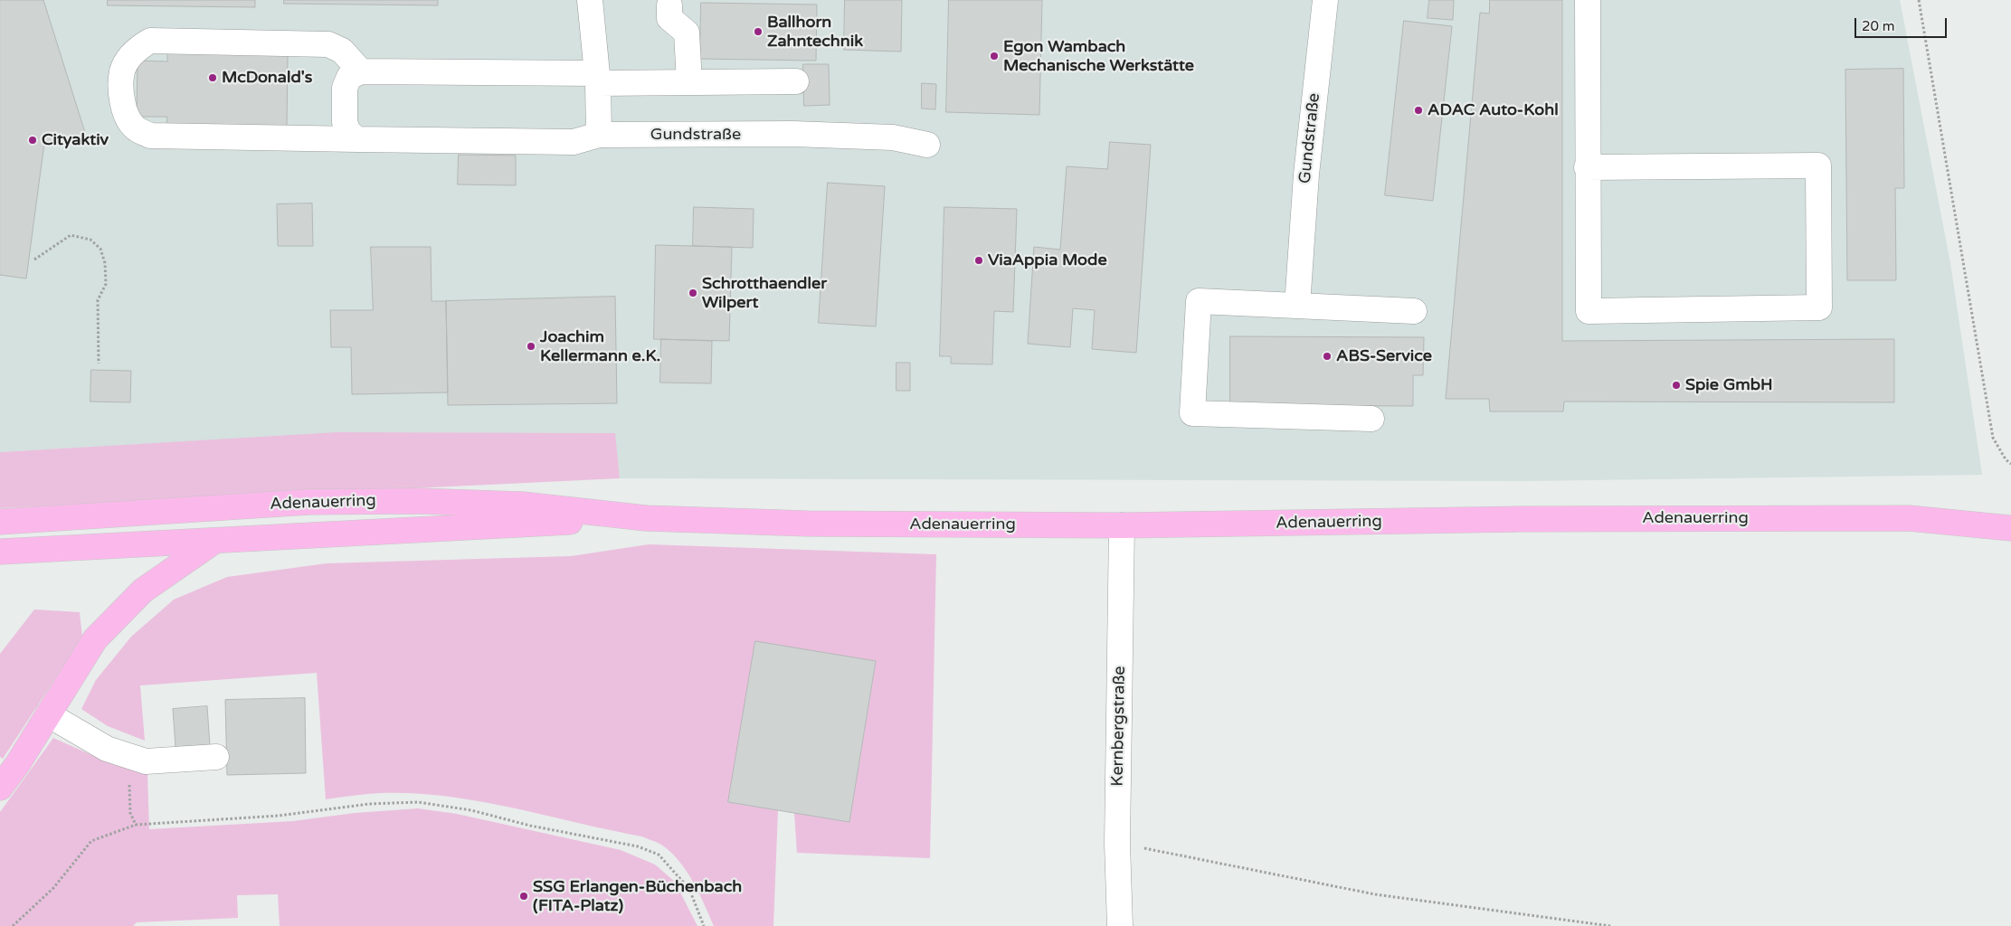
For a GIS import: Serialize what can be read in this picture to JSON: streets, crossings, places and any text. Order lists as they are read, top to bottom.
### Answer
{
  "streets": {
    "main road": ["Adenauerring"],
    "street": ["Gundstraße", "Kernbergstraße"]
  },
  "crossings": [
    ["Adenauerring", "Kernbergstraße"]
  ],
  "places": [
    "Ballhorn Zahntechnik",
    "Egon Wambach Mechanische Werkstätte",
    "McDonald's",
    "ADAC Auto-Kohl",
    "Cityaktiv",
    "ViaAppia Mode",
    "Schrotthaendler Wilpert",
    "Joachim Kellermann e.K.",
    "ABS-Service",
    "Spie GmbH",
    "SSG Erlangen-Büchenbach (FITA-Platz)"
  ],
  "scale_bar": "20 m"
}
